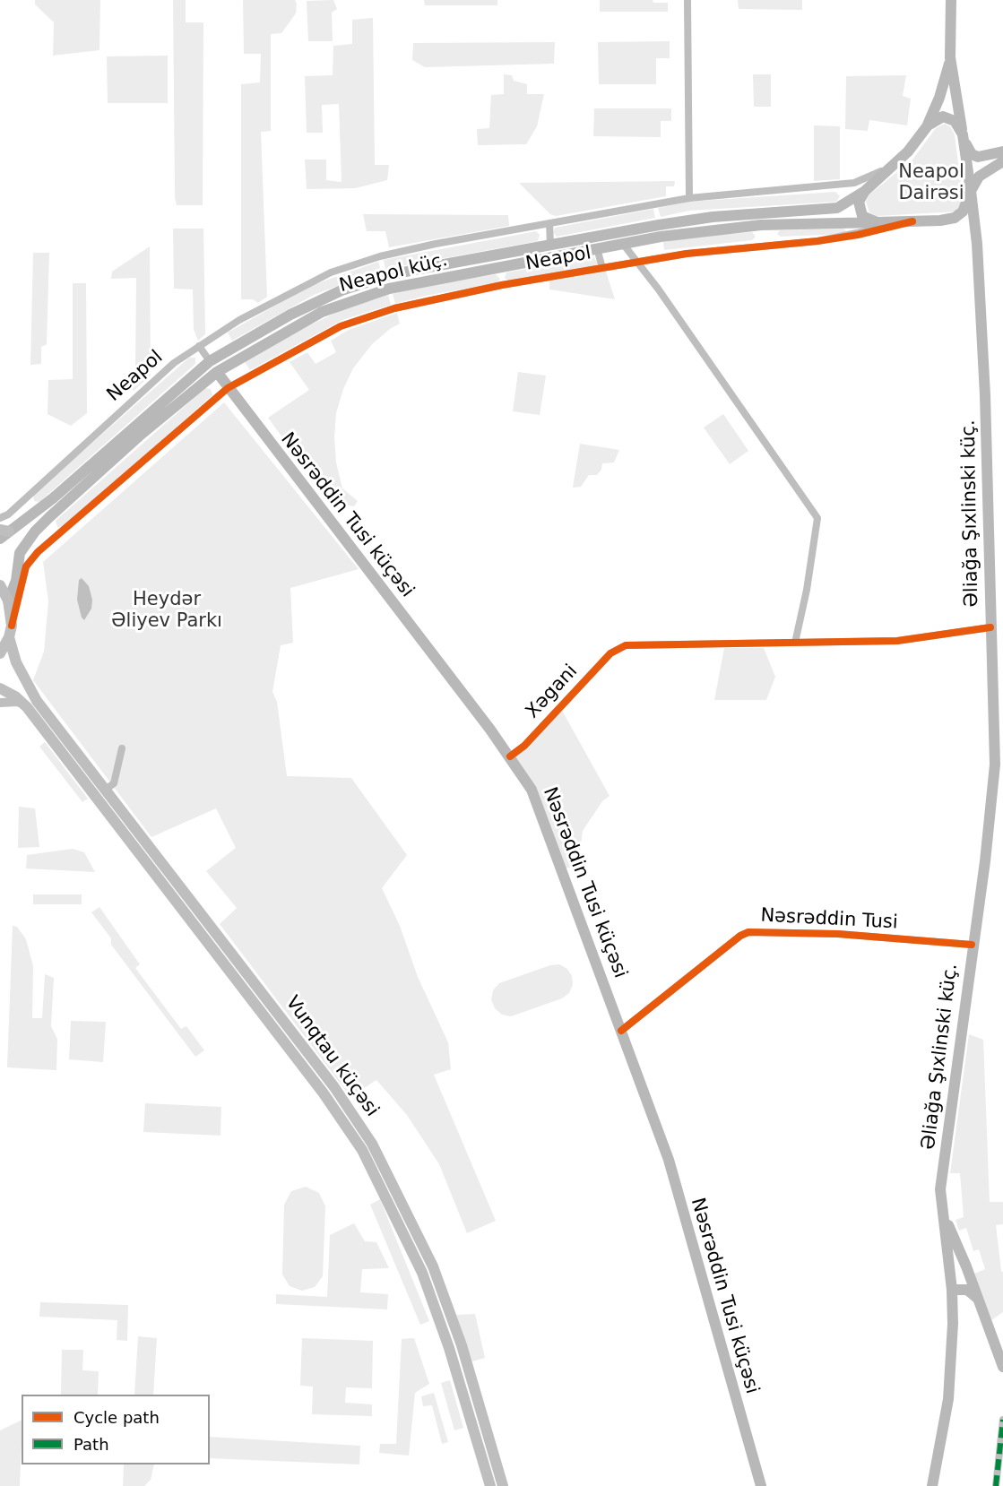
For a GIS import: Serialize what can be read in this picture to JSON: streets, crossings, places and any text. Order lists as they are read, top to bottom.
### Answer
{
  "streets": {
    "main road": [
      "Neapol küç.",
      "Əliağa Şıxlinski küç.",
      "Nəsrəddin Tusi küçəsi",
      "Vunqtau küçəsi"
    ],
    "street": ["Neapol", "Xəgani", "Nəsrəddin Tusi"]
  },
  "crossings": [
    ["Neapol", "Neapol küç."],
    ["Neapol", "Nəsrəddin Tusi küçəsi"],
    ["Neapol küç.", "Əliağa Şıxlinski küç."],
    ["Neapol küç.", "Nəsrəddin Tusi küçəsi"],
    ["Əliağa Şıxlinski küç.", "Nəsrəddin Tusi"],
    ["Nəsrəddin Tusi küçəsi", "Xəgani"],
    ["Nəsrəddin Tusi küçəsi", "Nəsrəddin Tusi"]
  ],
  "parks": ["Neapol Dairəsi", "Heydər Əliyev Parkı"],
  "legend": ["Cycle path", "Path"]
}
